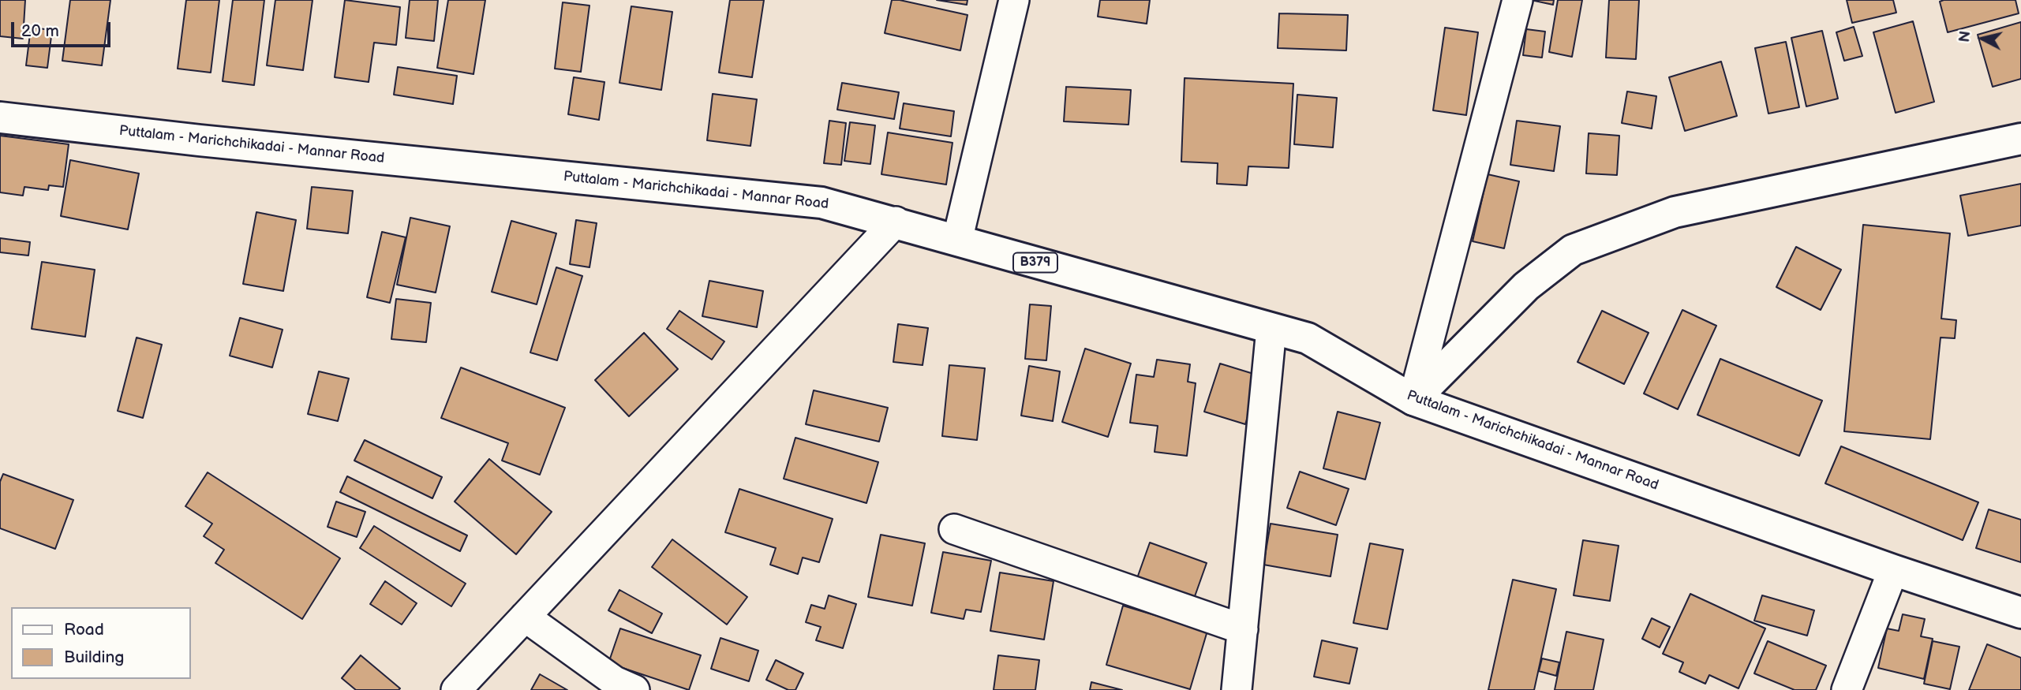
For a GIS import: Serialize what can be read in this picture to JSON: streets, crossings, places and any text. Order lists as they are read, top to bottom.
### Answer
{
  "streets": {
    "main road": ["Puttalam - Marichchikadai - Mannar Road", "B379"]
  },
  "legend": ["Road", "Building"],
  "scale_bar": "20 m",
  "north": "left"
}
